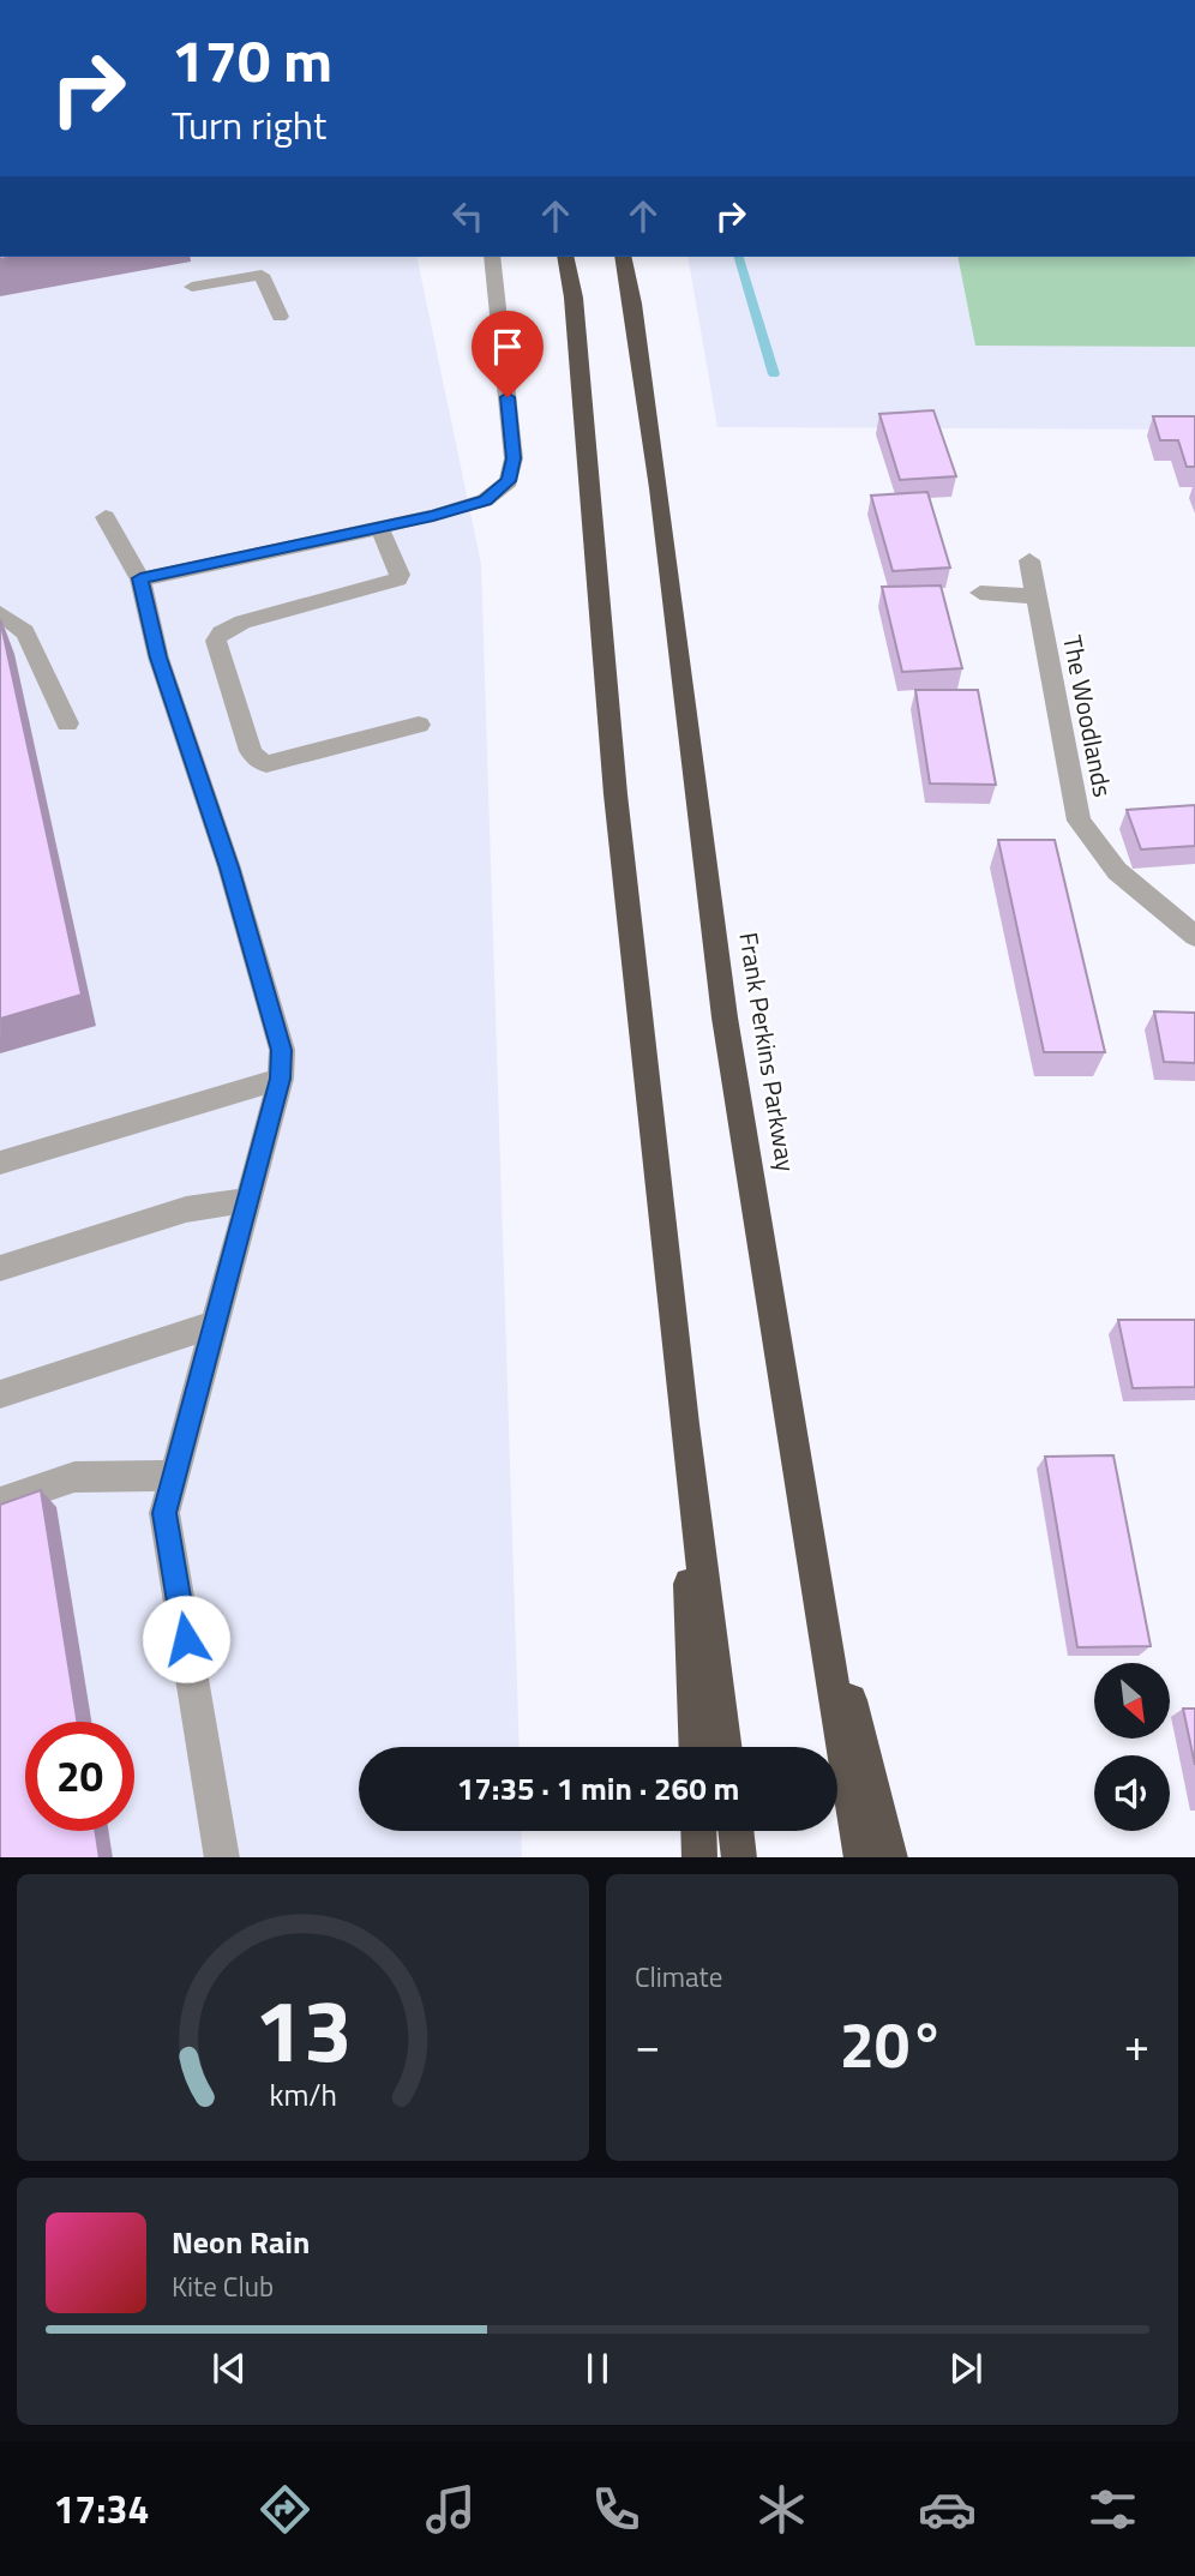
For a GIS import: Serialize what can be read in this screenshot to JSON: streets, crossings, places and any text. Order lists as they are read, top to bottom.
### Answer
{
  "streets": {
    "highway": ["Frank Perkins Parkway"],
    "street": ["The Woodlands"]
  },
  "north": "bottom right",
  "page": {
    "turn": ["170 m", "Turn right"],
    "limit": "20",
    "trip": "17:35 · 1 min · 260 m",
    "tile": "Climate",
    "heat": ["−", "20°", "+"],
    "song": ["Neon Rain", "Kite Club"],
    "tabs": "17:34",
    "gauge": ["13", "km/h"]
  }
}
